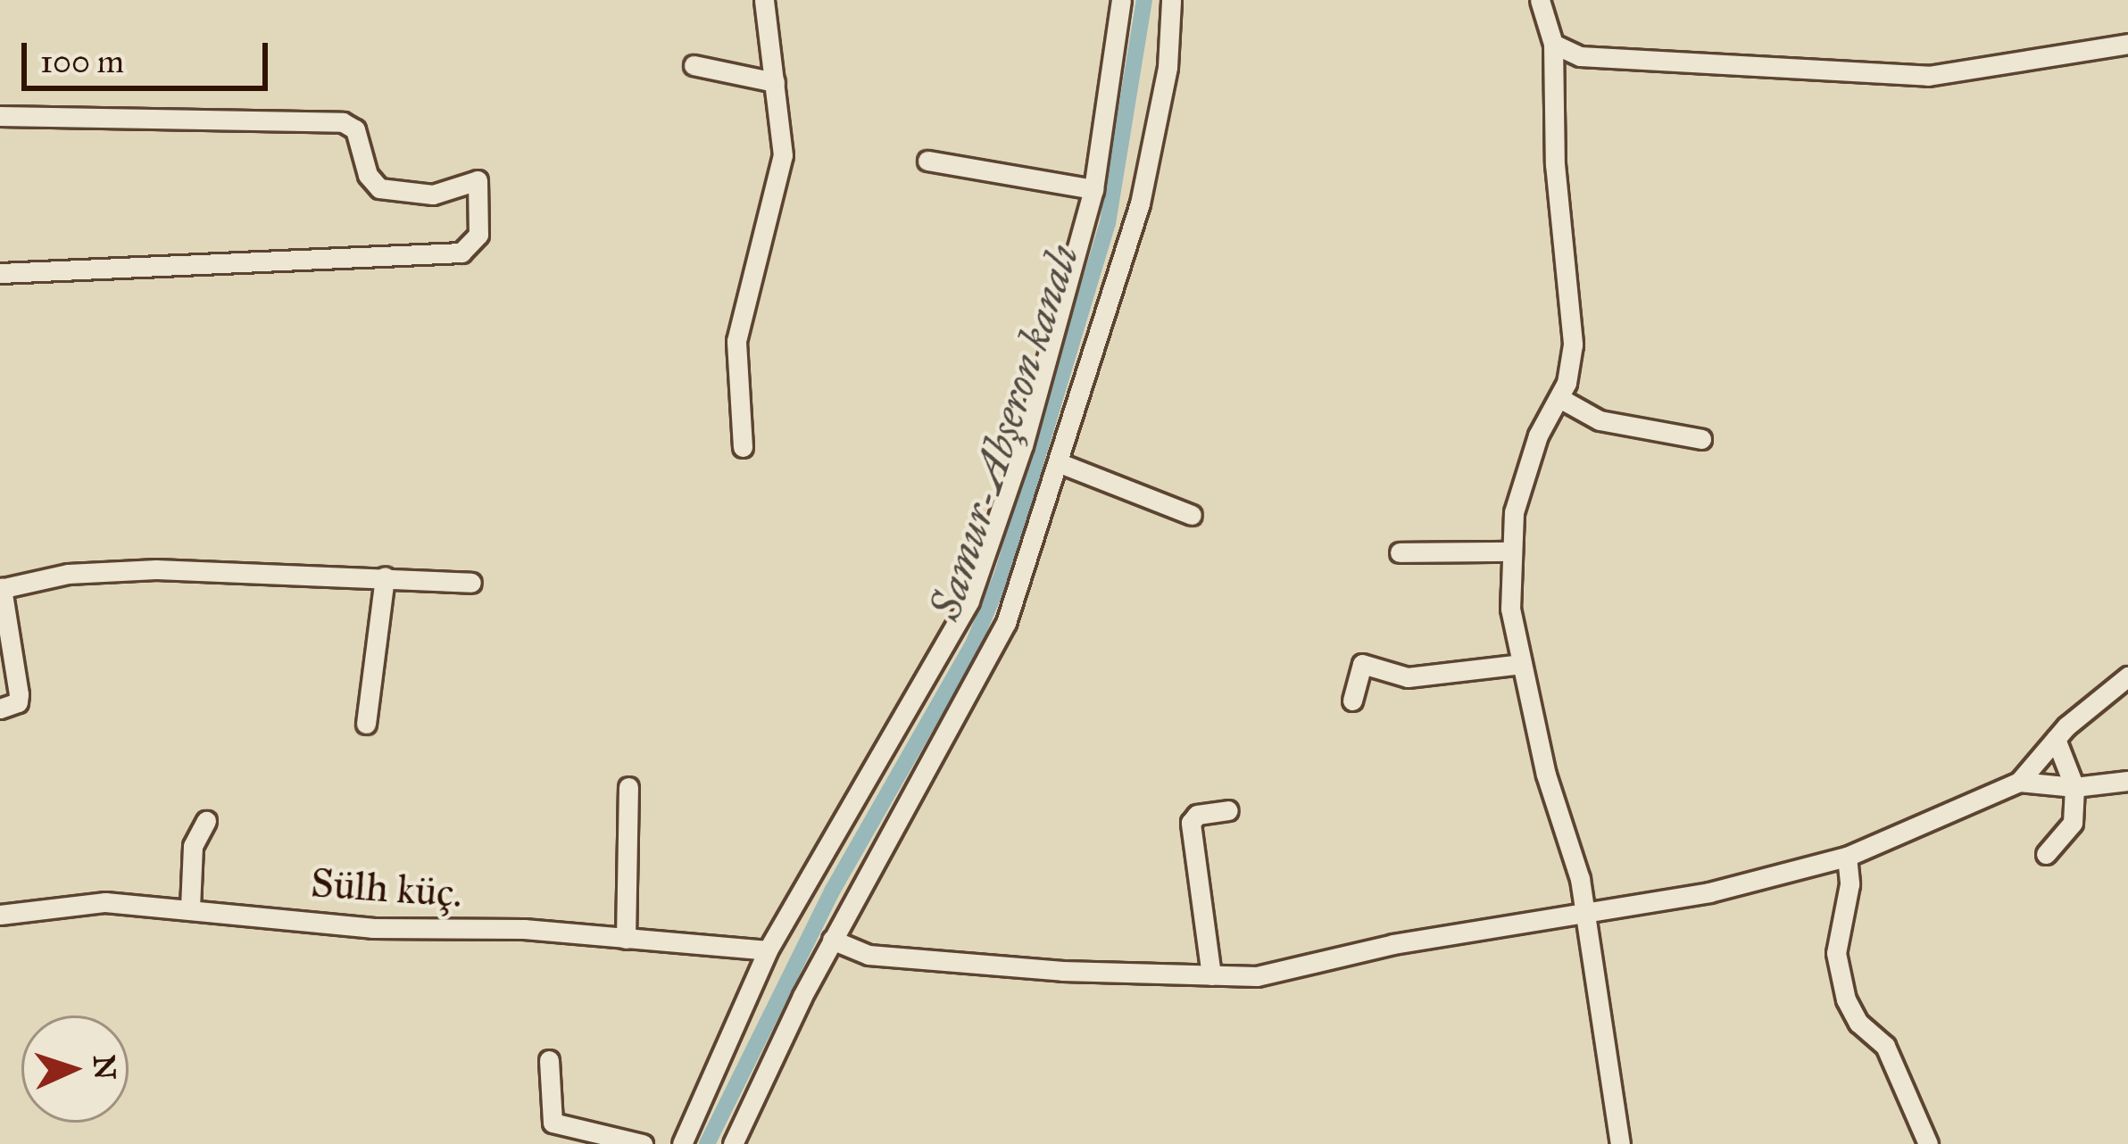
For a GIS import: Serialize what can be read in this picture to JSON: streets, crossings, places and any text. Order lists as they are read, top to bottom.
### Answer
{
  "streets": {
    "street": ["Sülh küç."]
  },
  "water": ["Samur-Abşeron kanalı"],
  "scale_bar": "100 m",
  "north": "right"
}
